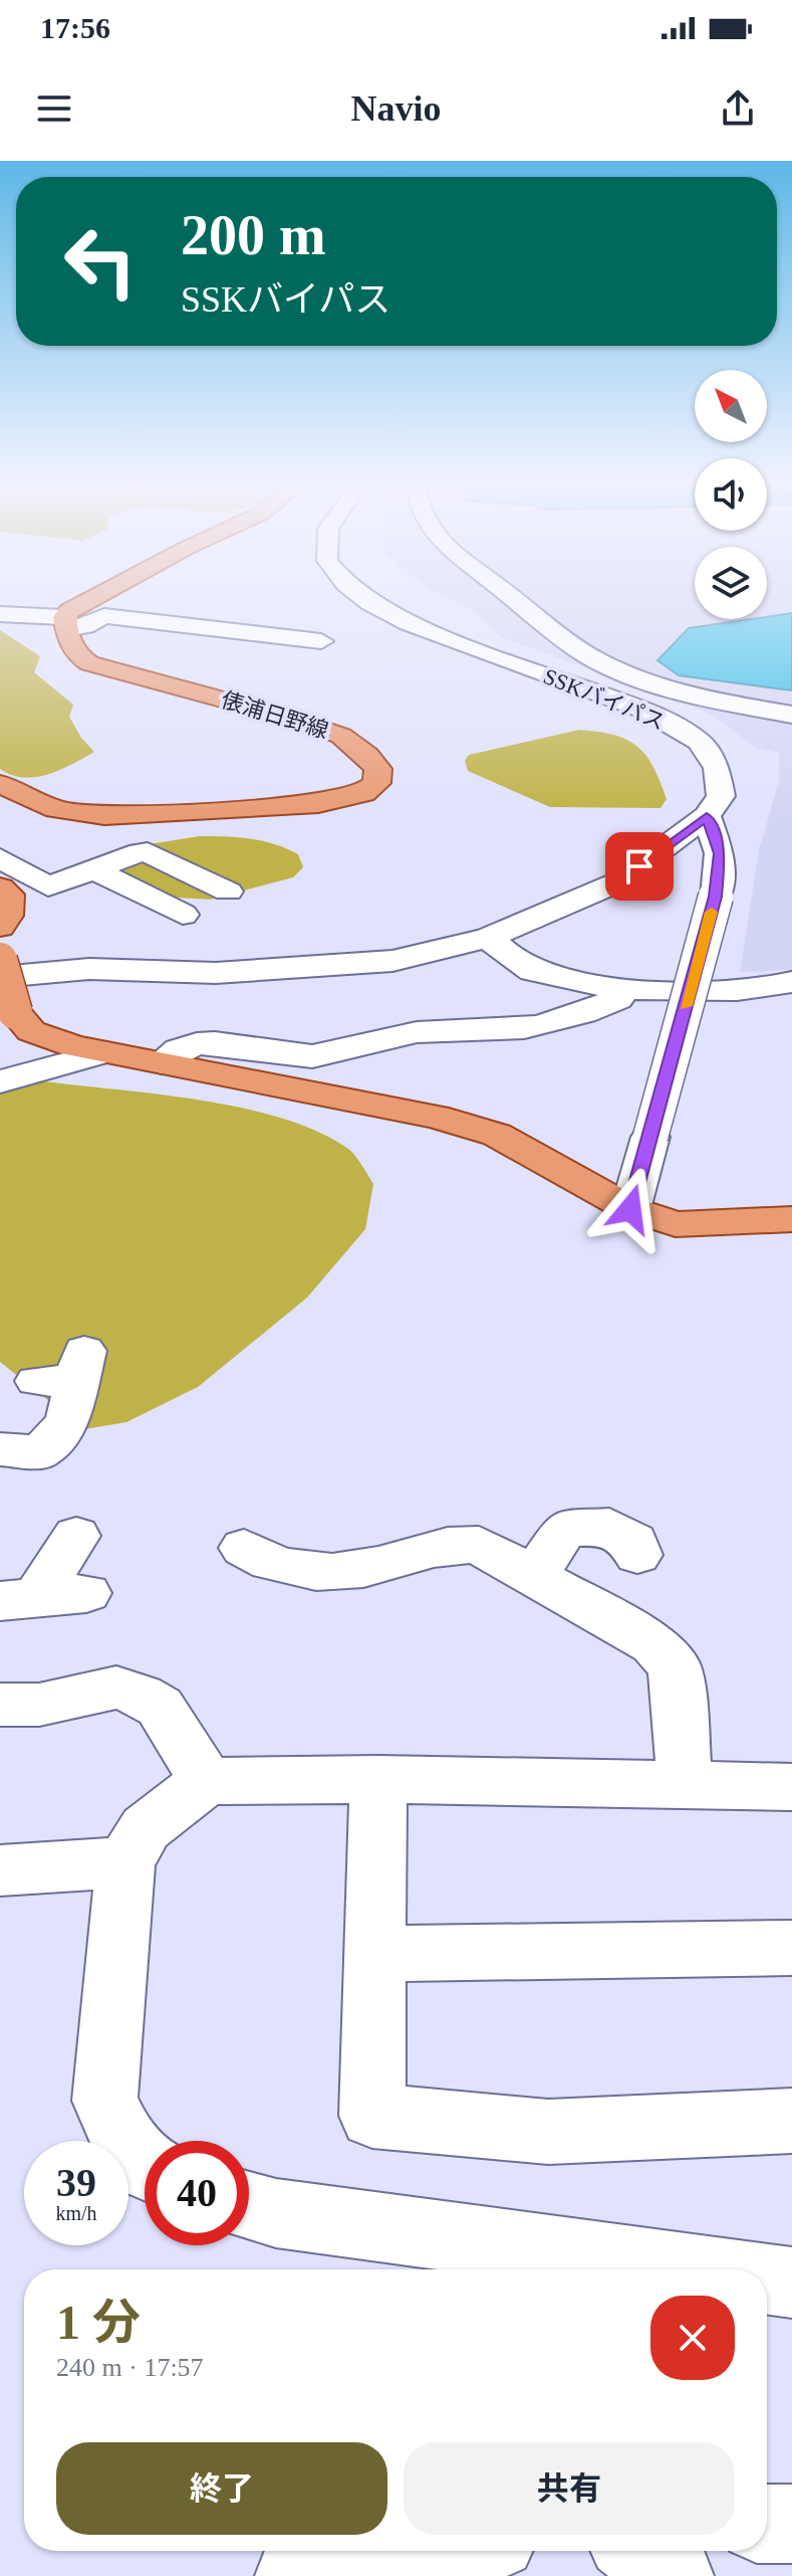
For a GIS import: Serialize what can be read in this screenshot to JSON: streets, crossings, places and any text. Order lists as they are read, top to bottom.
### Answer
{
  "streets": {
    "main road": ["俵浦日野線"],
    "street": ["SSKバイパス"]
  },
  "north": "top left",
  "page": {
    "status": "17:56",
    "header": "Navio",
    "turn": ["200 m", "SSKバイパス"],
    "speed": "39 km/h",
    "limit": "40",
    "heading": ["1 分", "240 m · 17:57"],
    "buttons": ["終了", "共有"]
  }
}
